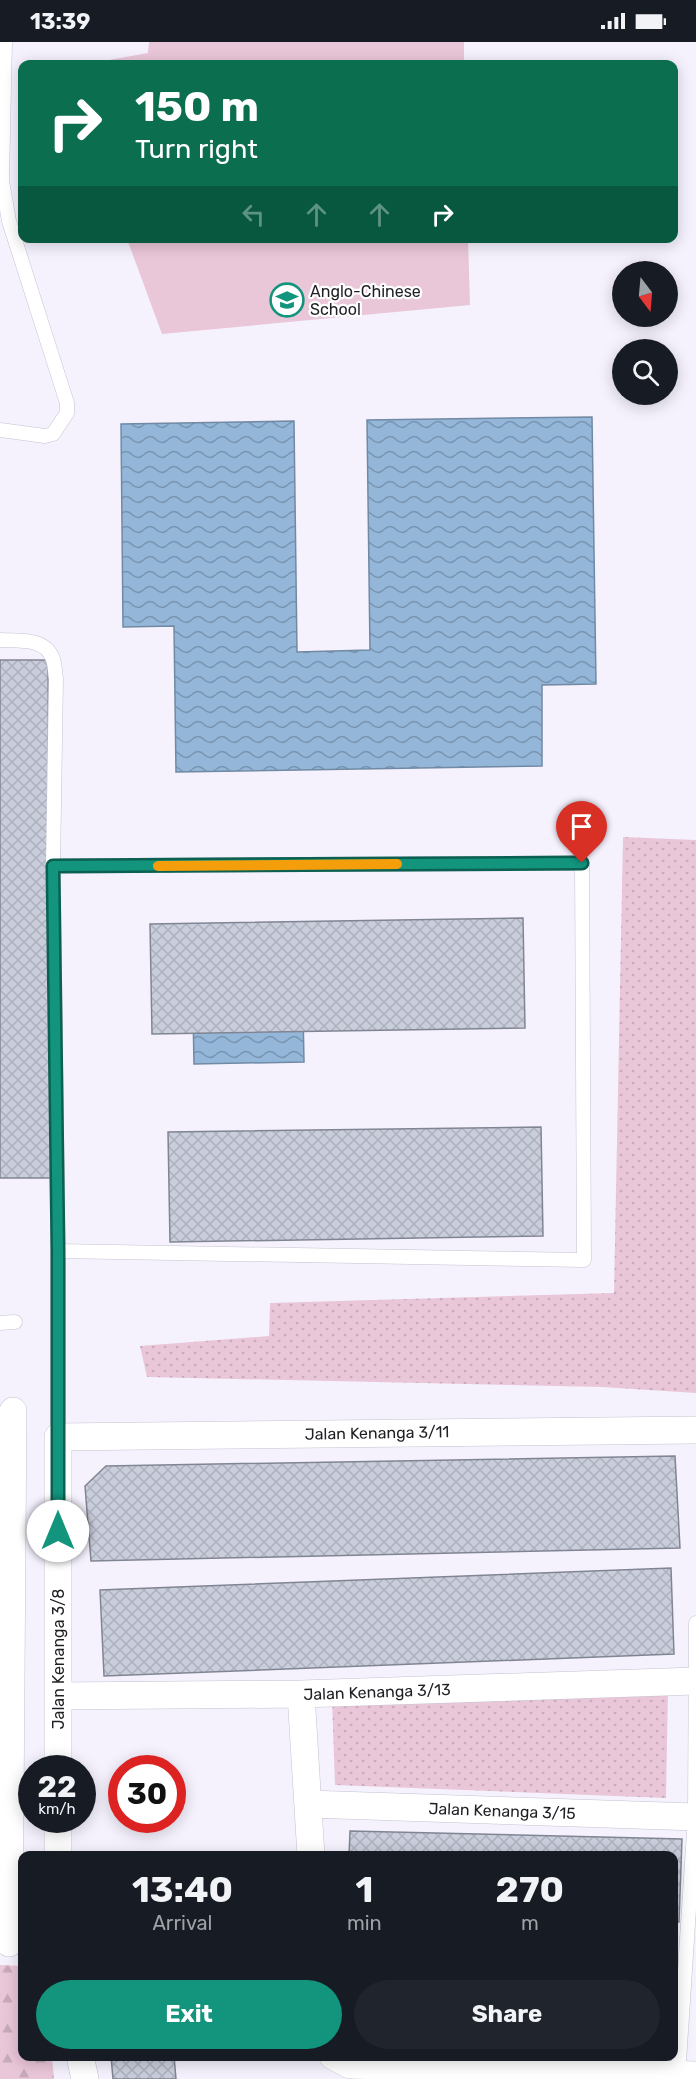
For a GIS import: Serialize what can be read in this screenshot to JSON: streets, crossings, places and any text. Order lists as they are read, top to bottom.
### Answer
{
  "streets": {
    "street": [
      "Jalan Kenanga 3/11",
      "Jalan Kenanga 3/8",
      "Jalan Kenanga 3/13",
      "Jalan Kenanga 3/15"
    ]
  },
  "crossings": [
    ["Jalan Kenanga 3/11", "Jalan Kenanga 3/8"],
    ["Jalan Kenanga 3/8", "Jalan Kenanga 3/13"]
  ],
  "places": {
    "school or university": ["Anglo-Chinese School"]
  },
  "north": "bottom",
  "page": {
    "status": "13:39",
    "turn": ["150 m", "Turn right"],
    "speed": "22 km/h",
    "limit": "30",
    "eta": [
      "13:40",
      "Arrival",
      "1",
      "min",
      "270",
      "m"
    ],
    "buttons": ["Exit", "Share"]
  }
}
